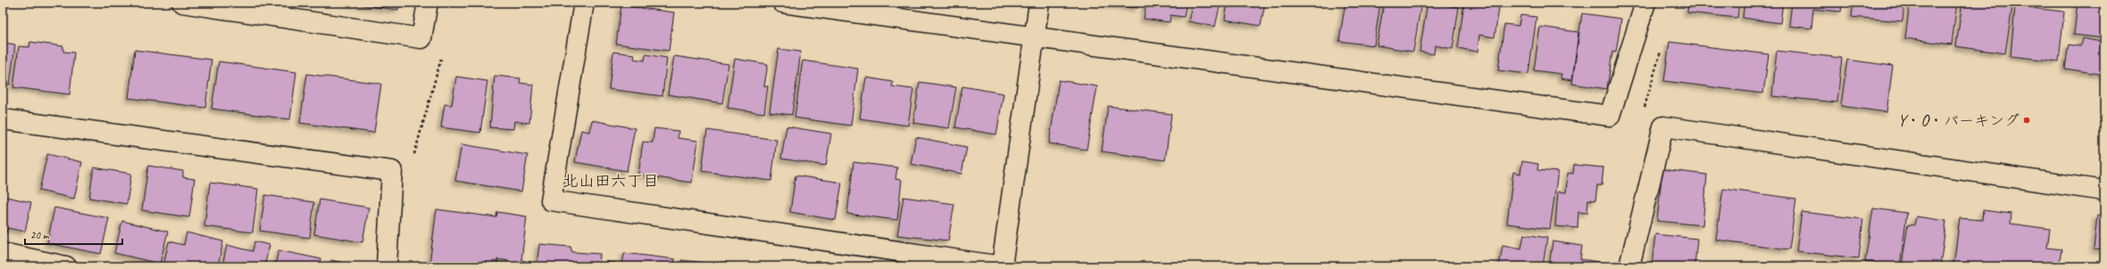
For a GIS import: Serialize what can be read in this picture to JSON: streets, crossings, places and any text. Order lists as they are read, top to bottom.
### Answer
{
  "districts": ["北山田六丁目"],
  "places": ["Y・O・パーキング"],
  "scale_bar": "20 m"
}
